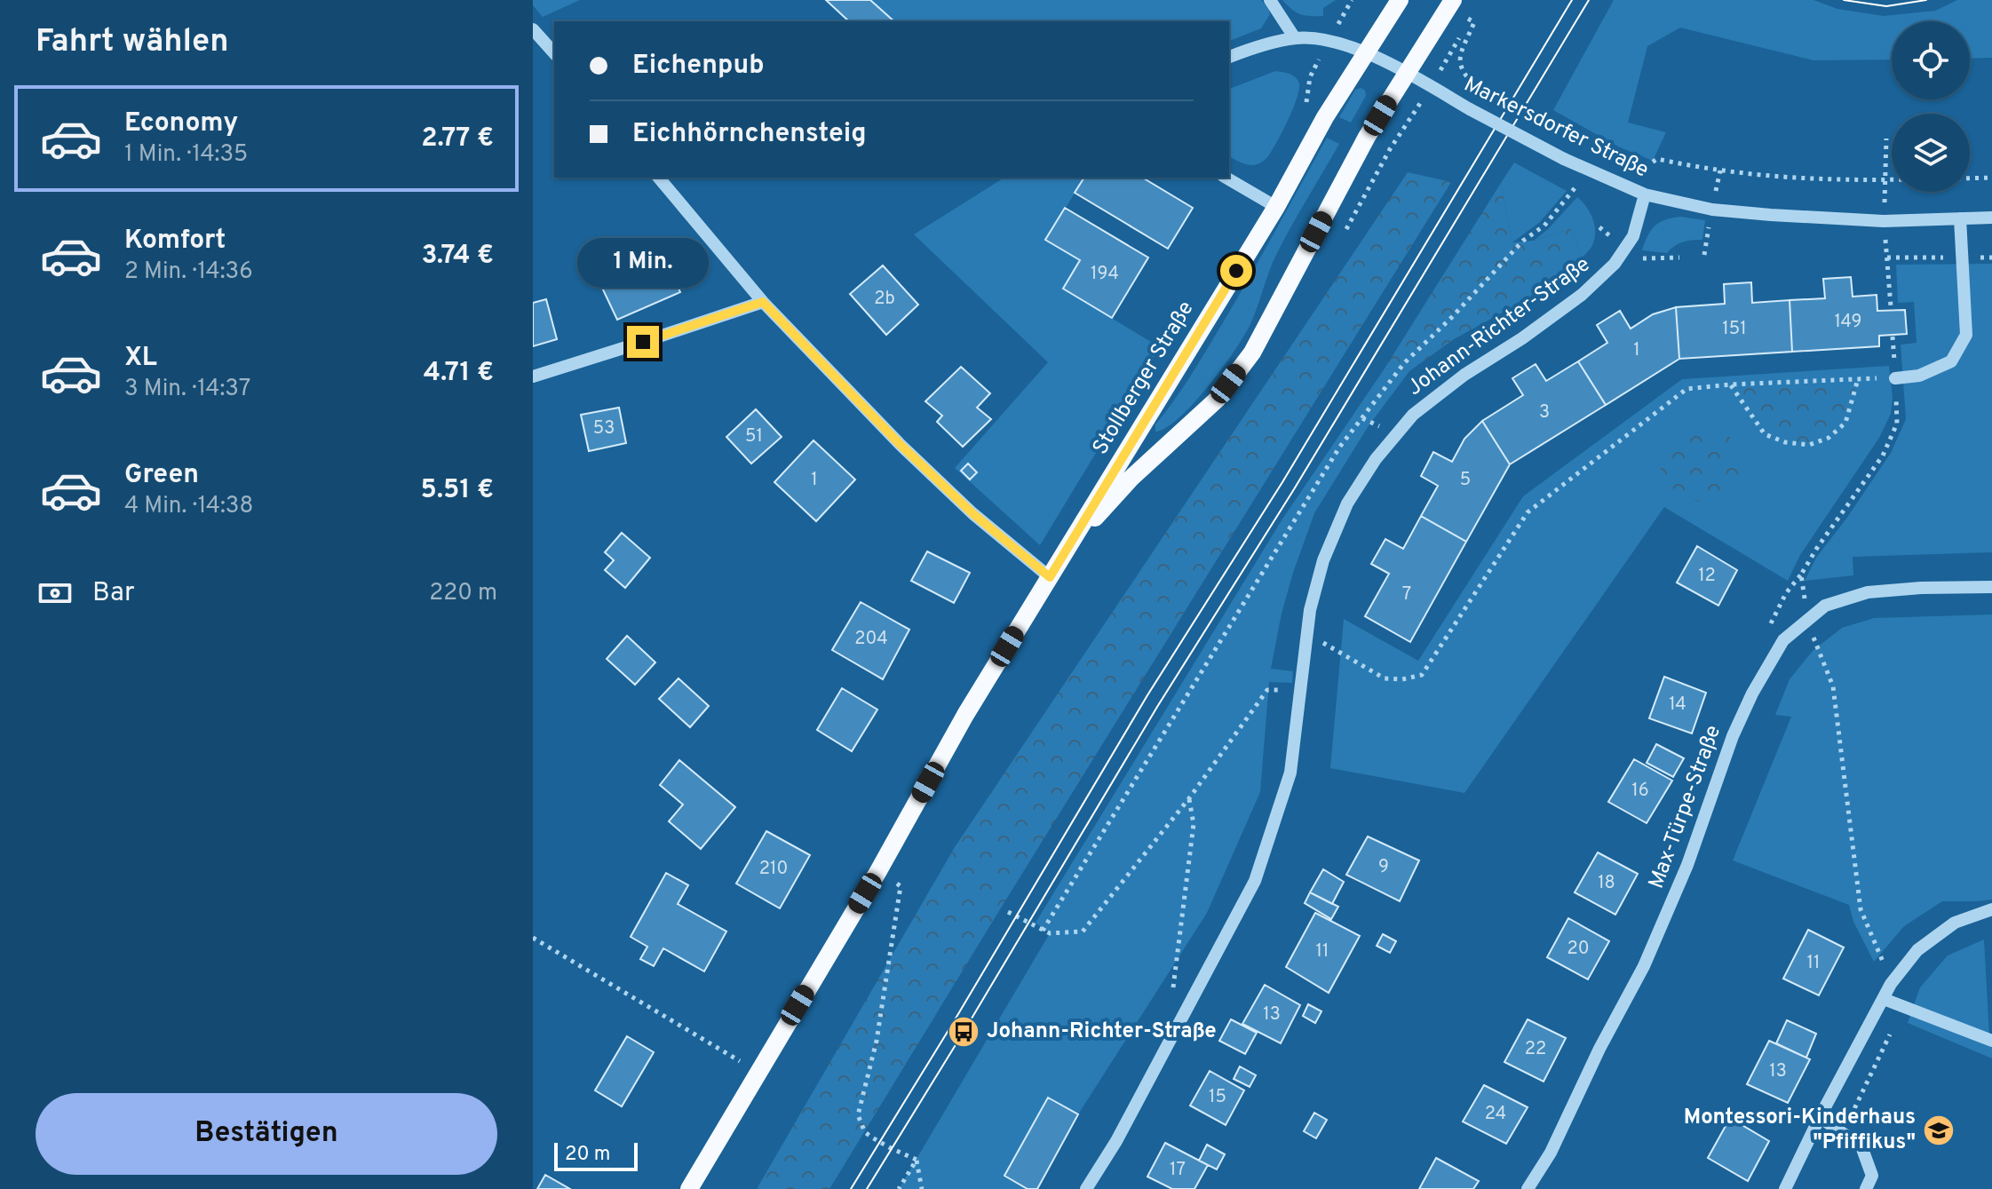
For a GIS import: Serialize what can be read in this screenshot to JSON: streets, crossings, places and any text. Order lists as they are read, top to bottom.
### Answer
{
  "streets": {
    "main road": ["Stollberger Straße"],
    "street": ["Markersdorfer Straße", "Johann-Richter-Straße", "Max-Türpe-Straße"]
  },
  "crossings": [
    ["Markersdorfer Straße", "Johann-Richter-Straße"],
    ["Markersdorfer Straße", "Stollberger Straße"]
  ],
  "places": {
    "bus stop": ["Johann-Richter-Straße"],
    "school or university": ["Montessori-Kinderhaus \"Pfiffikus\""]
  },
  "house_numbers": [
    "194",
    "2b",
    "149",
    "151",
    "1",
    "3",
    "53",
    "51",
    "1",
    "5",
    "12",
    "7",
    "204",
    "14",
    "16",
    "9",
    "210",
    "18",
    "20",
    "11",
    "11",
    "13",
    "22",
    "13",
    "15",
    "24",
    "17"
  ],
  "scale_bar": "20 m",
  "page": {
    "heading": "Fahrt wählen",
    "banner": ["Eichenpub", "Eichhörnchensteig"],
    "list": [
      {
        "name": "Economy",
        "note": "1 Min. · 14:35",
        "value": "2.77 €"
      },
      {
        "name": "Komfort",
        "note": "2 Min. · 14:36",
        "value": "3.74 €"
      },
      {
        "name": "XL",
        "note": "3 Min. · 14:37",
        "value": "4.71 €"
      },
      {
        "name": "Green",
        "note": "4 Min. · 14:38",
        "value": "5.51 €"
      }
    ],
    "bubble": "1 Min.",
    "pay": ["Bar", "220 m"],
    "buttons": "Bestätigen",
    "scale": "20 m"
  }
}
